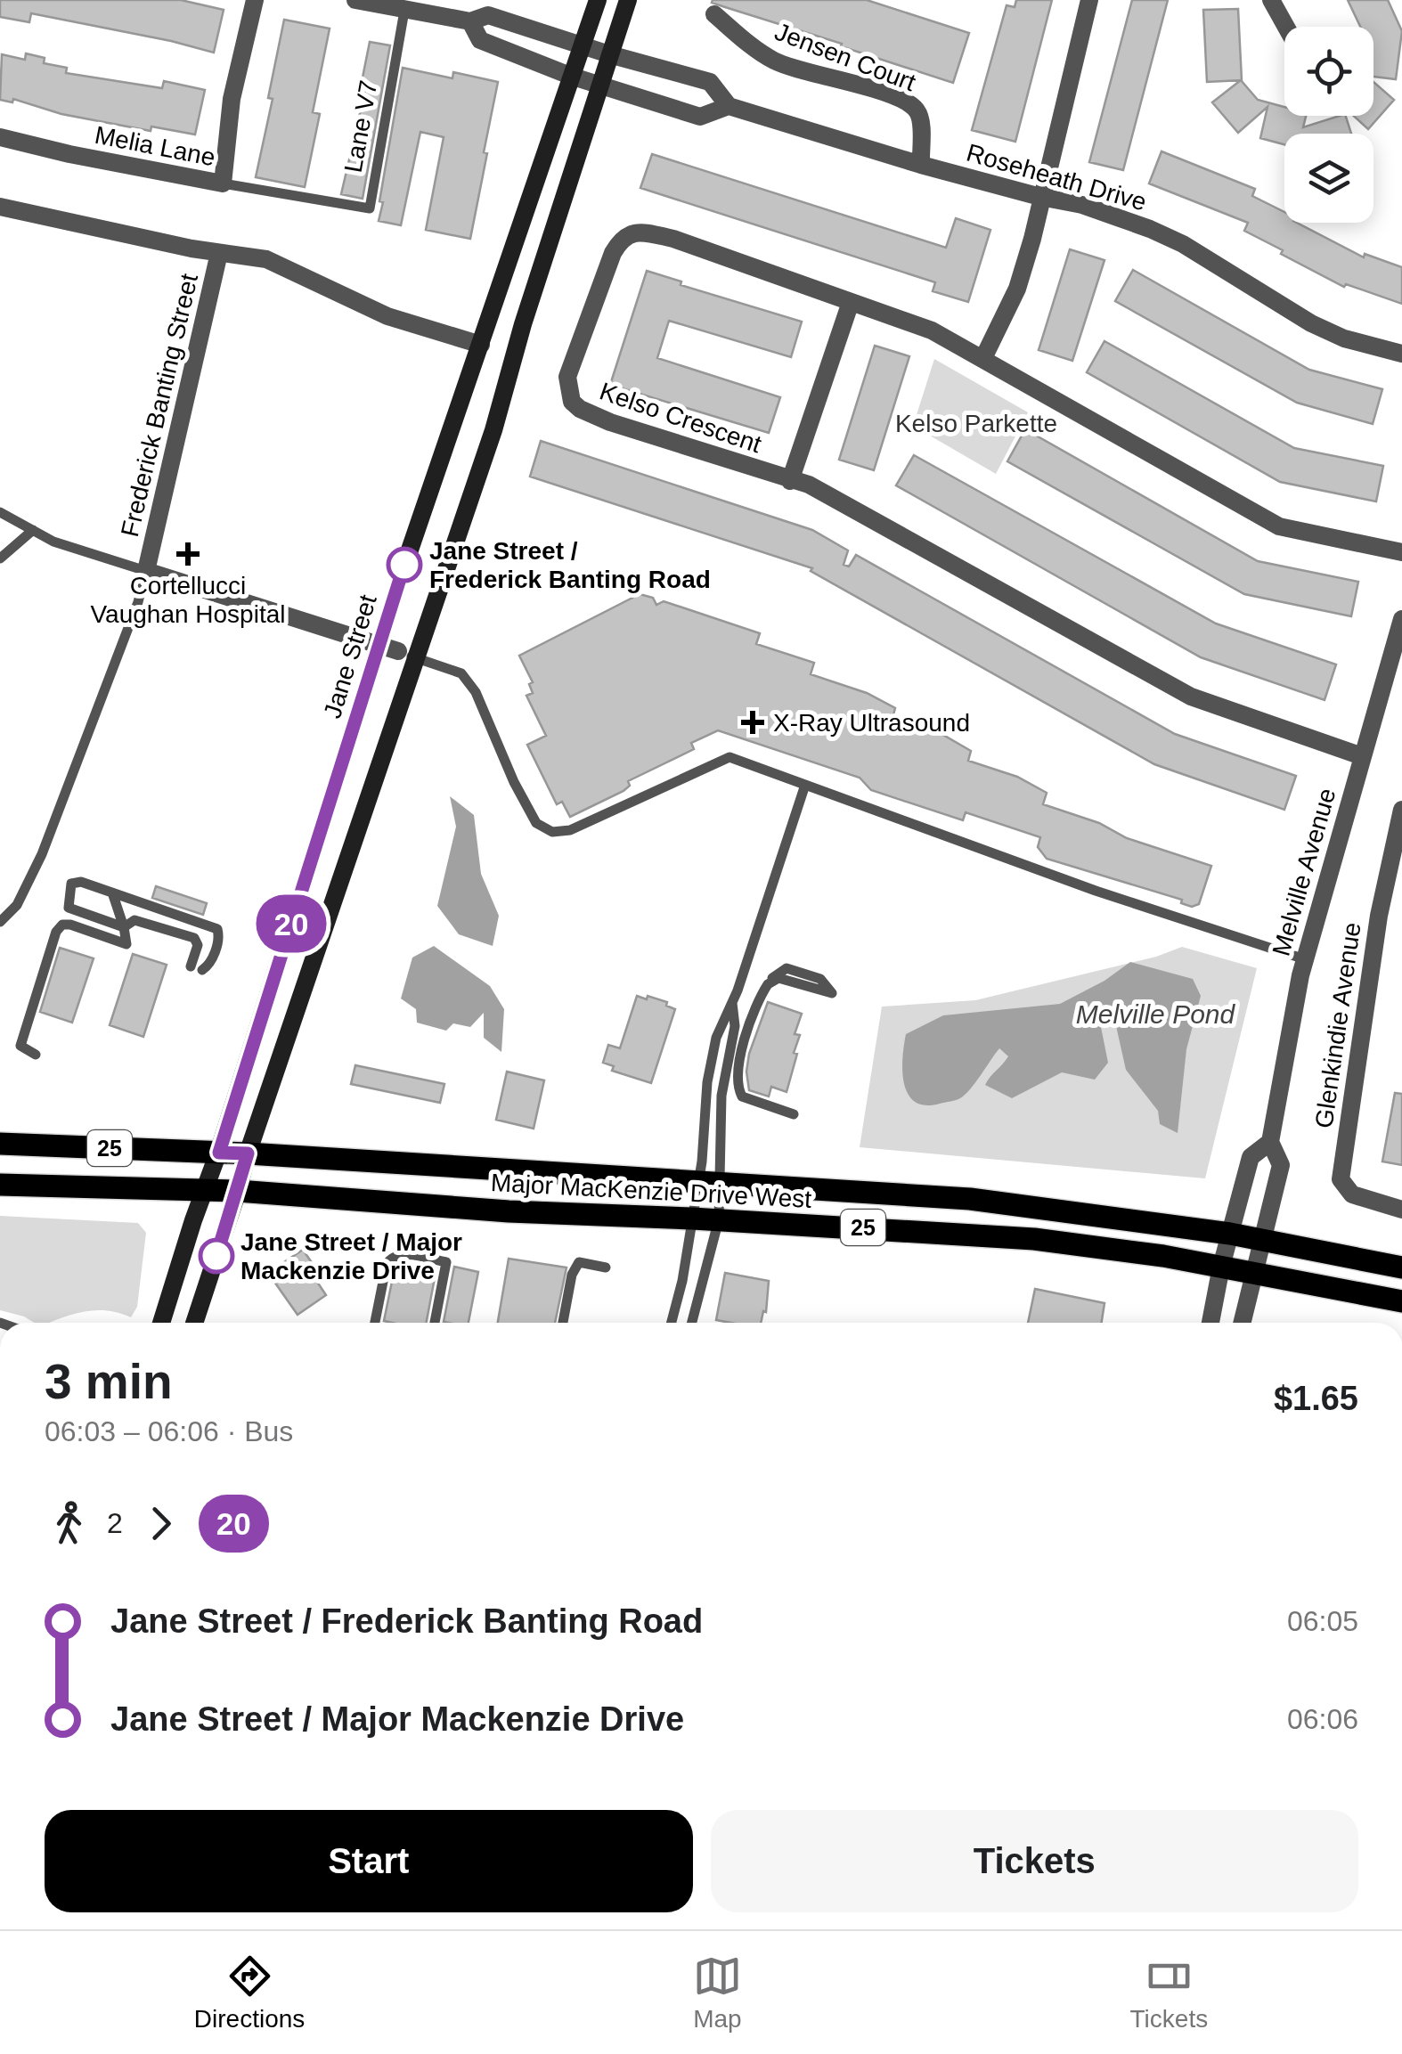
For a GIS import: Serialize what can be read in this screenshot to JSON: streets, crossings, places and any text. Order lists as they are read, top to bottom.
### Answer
{
  "streets": {
    "main road": ["Jane Street", "25", "Major MacKenzie Drive West"],
    "street": [
      "Jensen Court",
      "Melia Lane",
      "Roseheath Drive",
      "Frederick Banting Street",
      "Kelso Crescent",
      "Melville Avenue",
      "Glenkindie Avenue"
    ],
    "lane": ["Lane V7"]
  },
  "crossings": [
    ["Jensen Court", "Roseheath Drive"],
    ["Lane V7", "Melia Lane"],
    ["Lane V7", "Roseheath Drive"],
    ["Roseheath Drive", "Jane Street"],
    ["Frederick Banting Street", "Jane Street"],
    ["Kelso Crescent", "Melville Avenue"],
    ["Jane Street", "Major MacKenzie Drive West"],
    ["Melville Avenue", "Major MacKenzie Drive West"]
  ],
  "water": ["Melville Pond"],
  "parks": ["Kelso Parkette"],
  "places": {
    "health": ["Cortellucci Vaughan Hospital", "X-Ray Ultrasound"],
    "other": ["Jane Street / Frederick Banting Road", "Jane Street / Major Mackenzie Drive"]
  },
  "lines": ["bus line 20"],
  "page": {
    "on_map": "20",
    "heading": ["3 min", "06:03 – 06:06 · Bus", "$1.65"],
    "legs": ["2", "20"],
    "list": [
      {
        "name": "Jane Street / Frederick Banting Road",
        "value": "06:05"
      },
      {
        "name": "Jane Street / Major Mackenzie Drive",
        "value": "06:06"
      }
    ],
    "buttons": ["Start", "Tickets"],
    "tabs": ["Directions", "Map", "Tickets"]
  }
}
